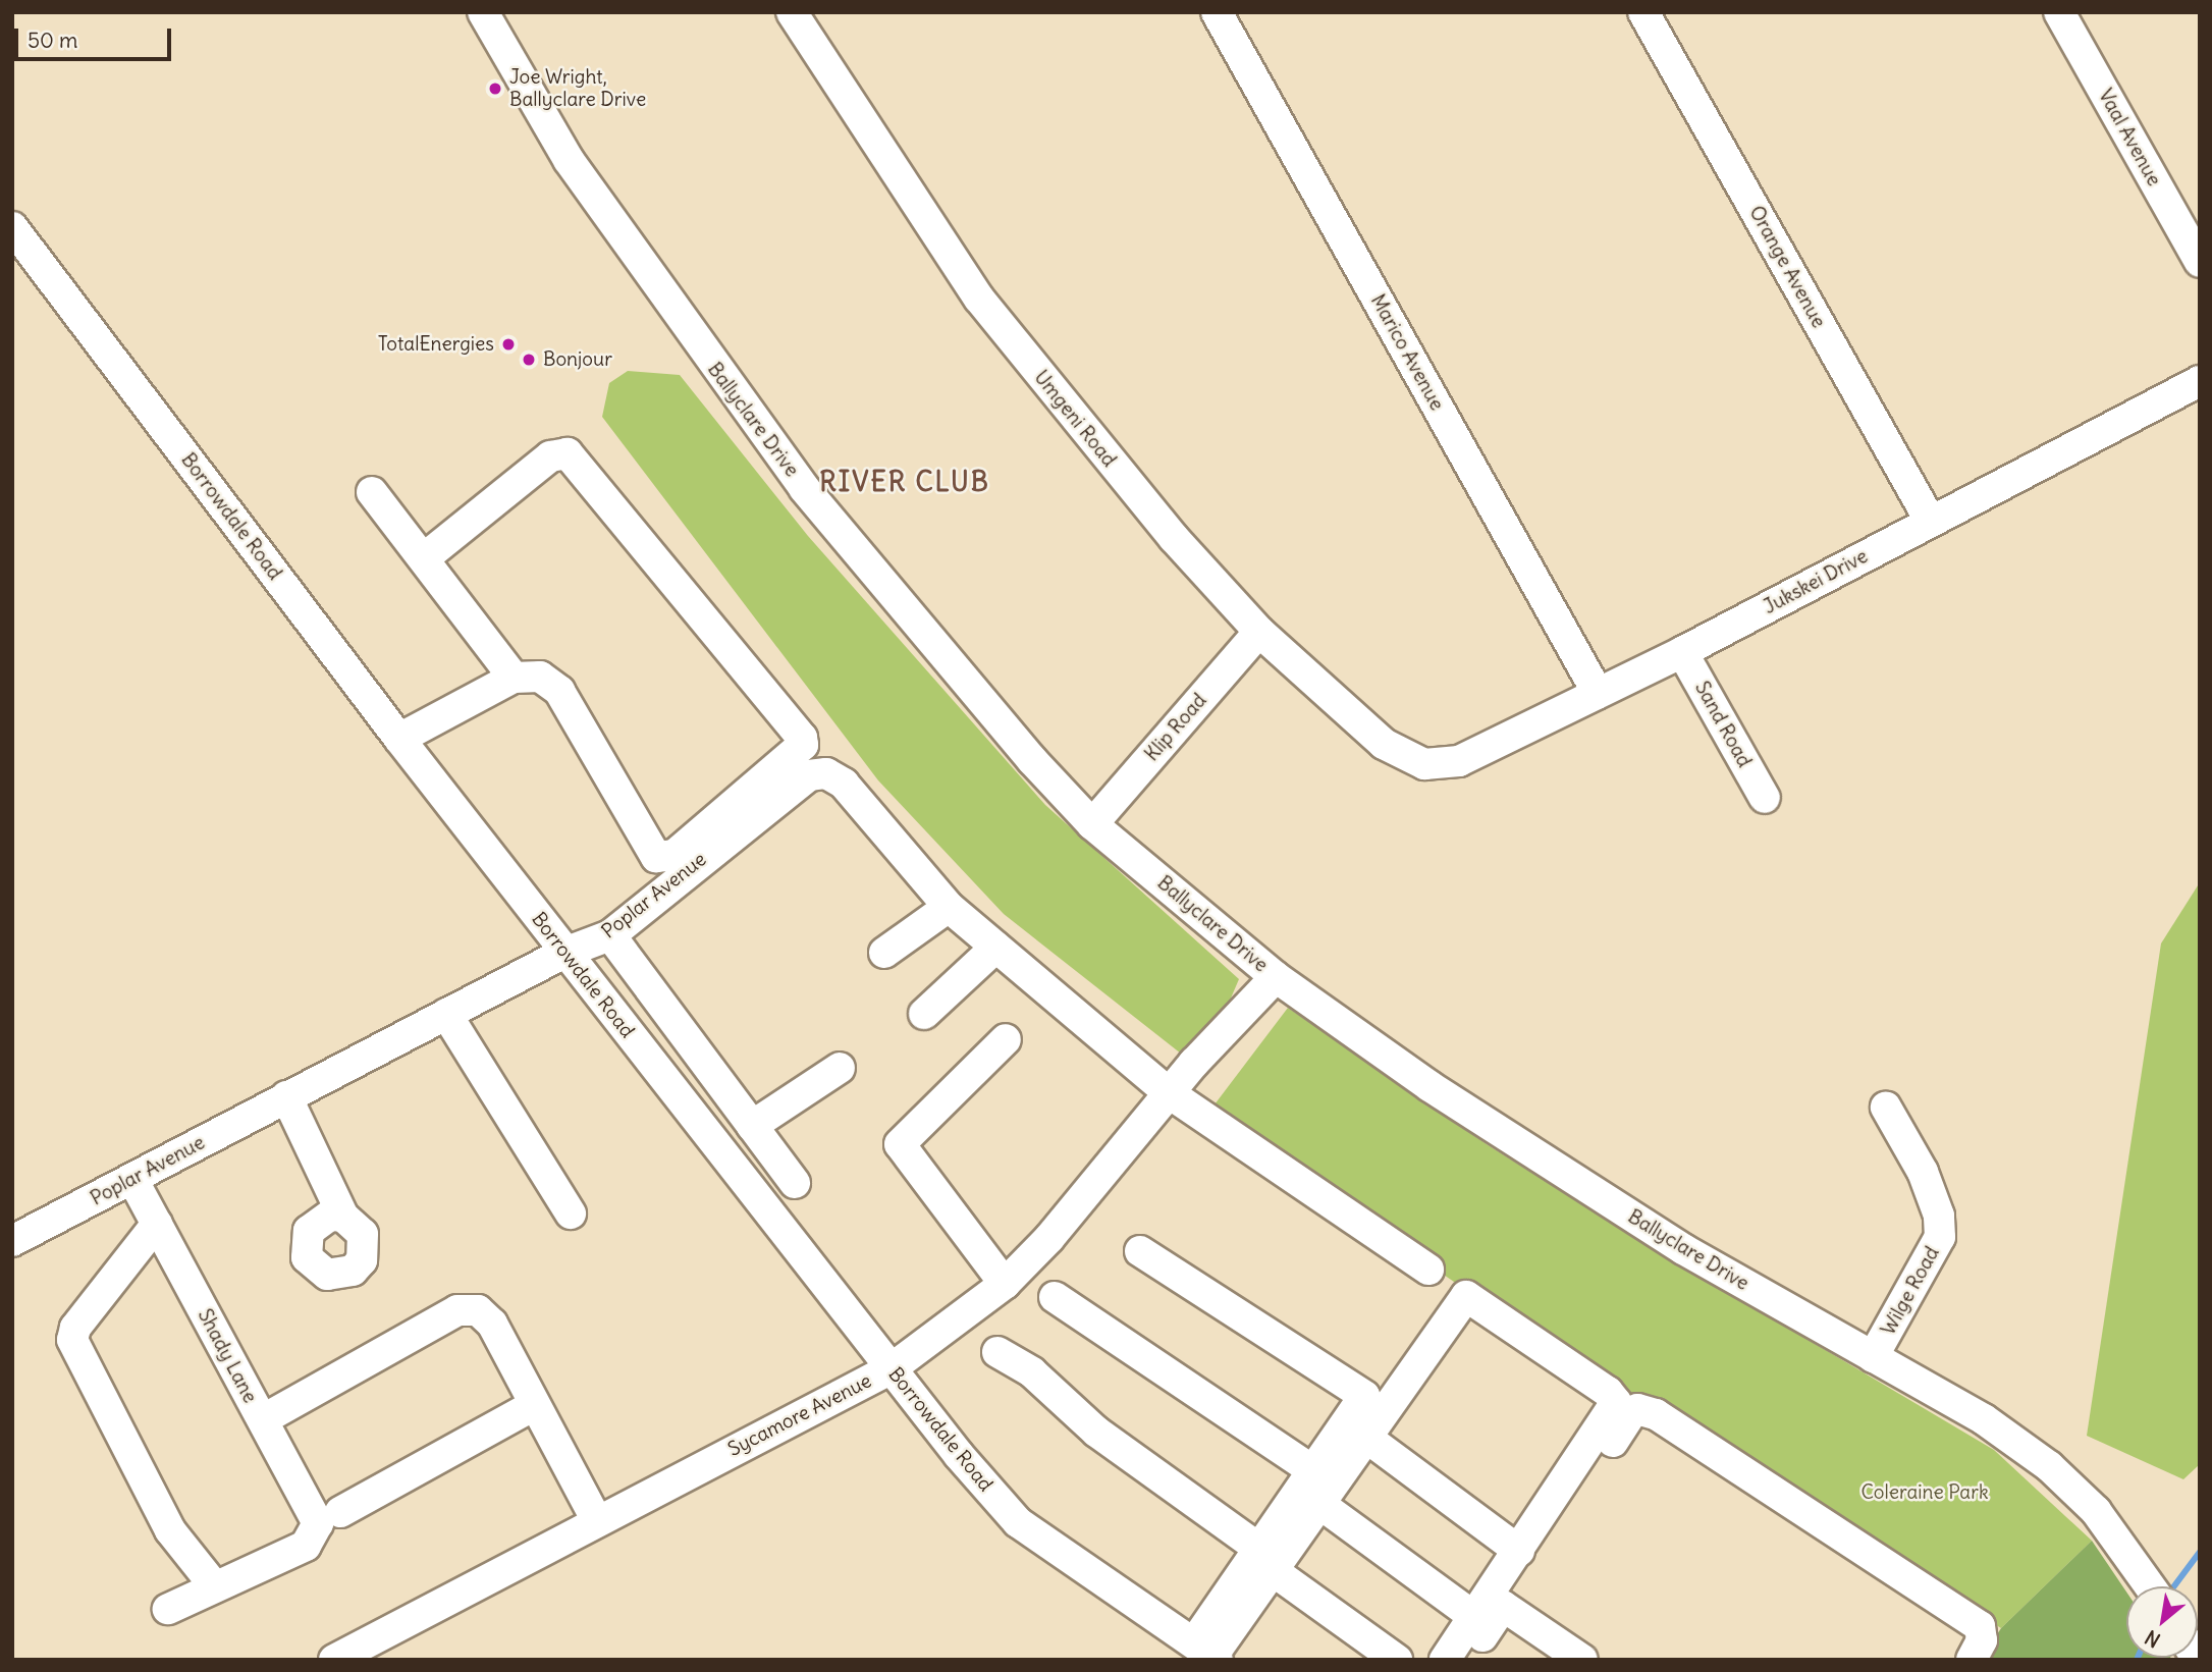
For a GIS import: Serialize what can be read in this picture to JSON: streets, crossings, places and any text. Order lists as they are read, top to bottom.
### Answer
{
  "streets": {
    "street": [
      "Vaal Avenue",
      "Orange Avenue",
      "Marico Avenue",
      "Umgeni Road",
      "Ballyclare Drive",
      "Borrowdale Road",
      "Jukskei Drive",
      "Sand Road",
      "Klip Road",
      "Poplar Avenue",
      "Wilge Road",
      "Shady Lane",
      "Sycamore Avenue"
    ]
  },
  "crossings": [
    ["Orange Avenue", "Jukskei Drive"],
    ["Marico Avenue", "Jukskei Drive"],
    ["Umgeni Road", "Jukskei Drive"],
    ["Umgeni Road", "Klip Road"],
    ["Ballyclare Drive", "Klip Road"],
    ["Ballyclare Drive", "Wilge Road"],
    ["Ballyclare Drive", "Sycamore Avenue"],
    ["Borrowdale Road", "Poplar Avenue"],
    ["Borrowdale Road", "Sycamore Avenue"],
    ["Jukskei Drive", "Sand Road"],
    ["Poplar Avenue", "Shady Lane"],
    ["Poplar Avenue", "Sycamore Avenue"]
  ],
  "districts": ["RIVER CLUB"],
  "parks": ["Coleraine Park"],
  "places": ["Joe Wright, Ballyclare Drive", "TotalEnergies", "Bonjour"],
  "scale_bar": "50 m",
  "north": "bottom left"
}
